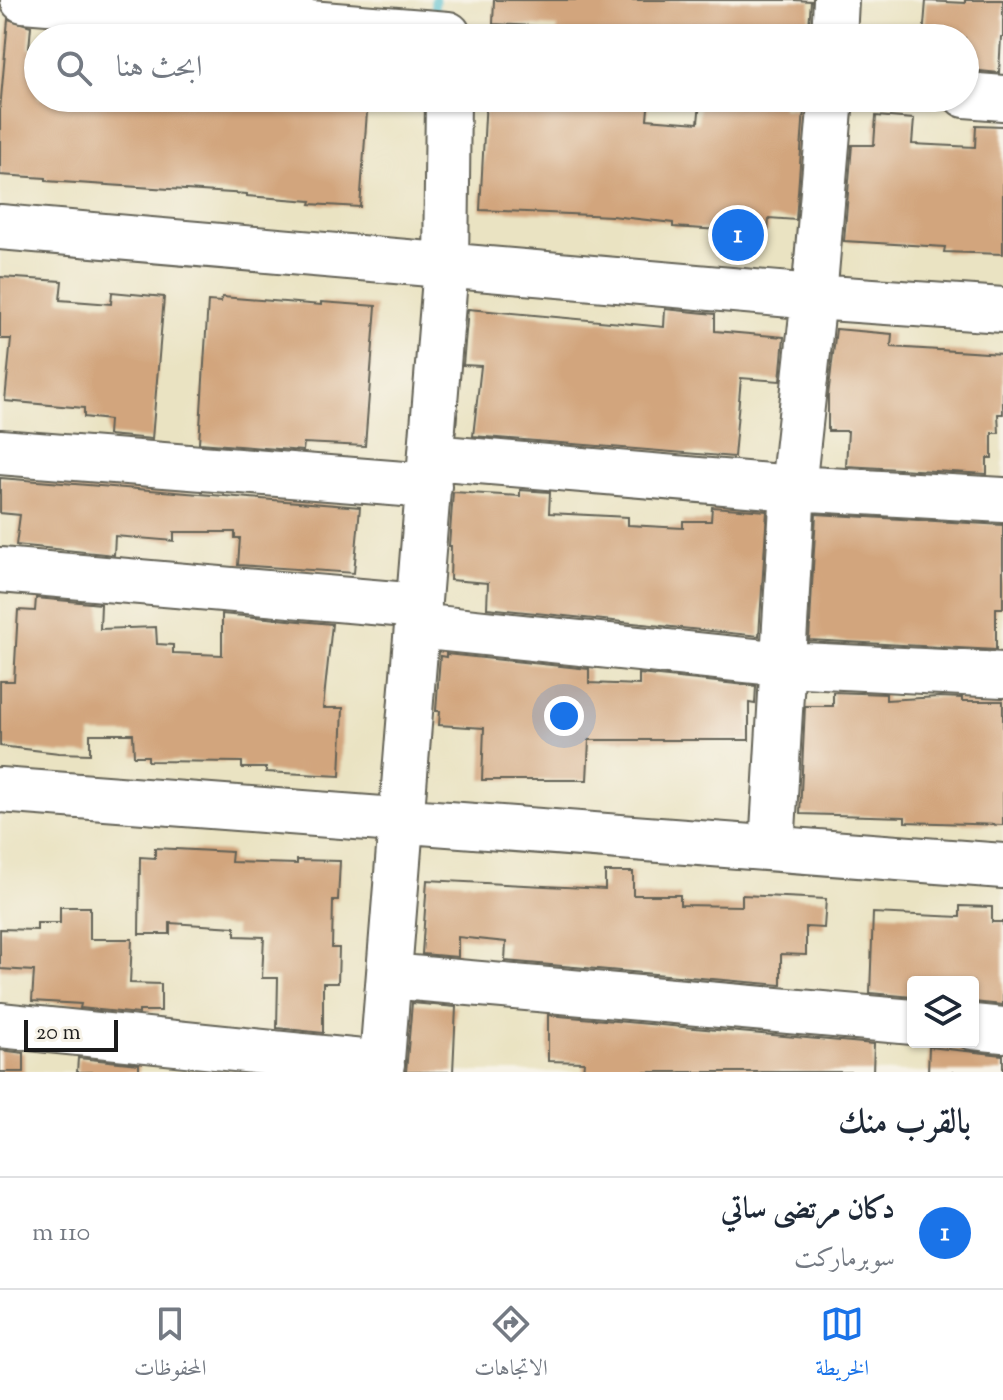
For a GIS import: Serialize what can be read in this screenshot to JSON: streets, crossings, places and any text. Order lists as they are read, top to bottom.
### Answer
{
  "scale_bar": "20 m",
  "page": {
    "search": "ابحث هنا",
    "pins": "1",
    "scale": "20 m",
    "heading": "بالقرب منك",
    "list": [
      {
        "mark": "1",
        "name": "دكان مرتضى ساتي",
        "note": "سوبرماركت",
        "value": "110 m"
      }
    ],
    "nav": ["الخريطة", "الاتجاهات", "المحفوظات"]
  }
}
